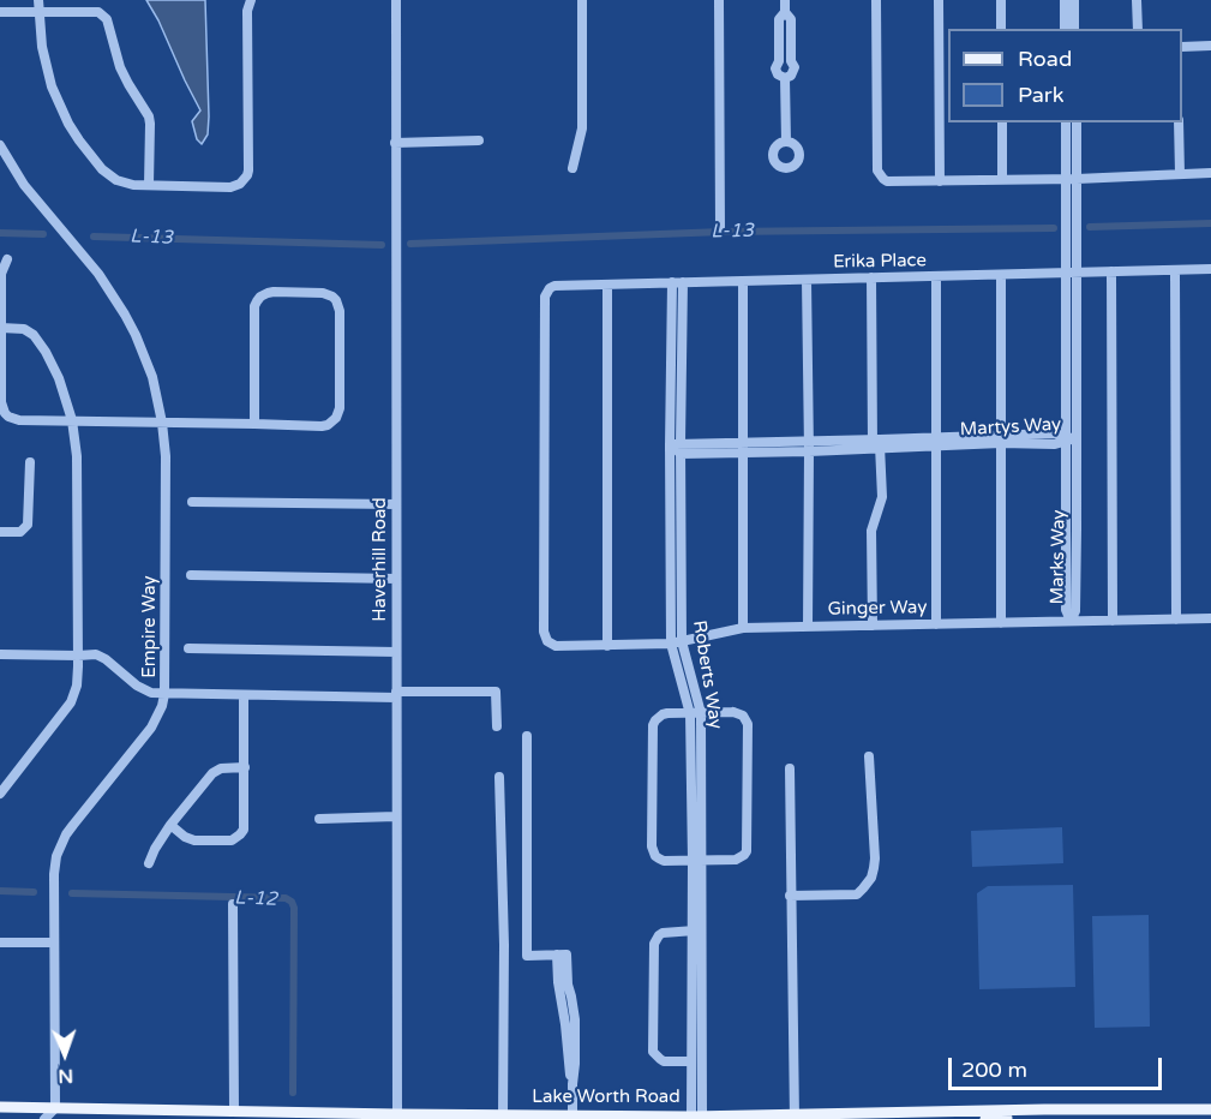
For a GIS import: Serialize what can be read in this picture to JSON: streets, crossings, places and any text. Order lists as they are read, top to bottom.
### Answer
{
  "streets": {
    "main road": ["Lake Worth Road"],
    "street": [
      "Erika Place",
      "Martys Way",
      "Marks Way",
      "Haverhill Road",
      "Ginger Way",
      "Empire Way",
      "Roberts Way"
    ]
  },
  "crossings": [
    ["Erika Place", "Marks Way"],
    ["Erika Place", "Ginger Way"],
    ["Erika Place", "Roberts Way"],
    ["Martys Way", "Marks Way"],
    ["Martys Way", "Roberts Way"],
    ["Marks Way", "Ginger Way"],
    ["Haverhill Road", "Lake Worth Road"],
    ["Ginger Way", "Roberts Way"],
    ["Empire Way", "Lake Worth Road"],
    ["Roberts Way", "Lake Worth Road"]
  ],
  "water": ["L-13", "L-12"],
  "legend": ["Road", "Park"],
  "scale_bar": "200 m",
  "north": "bottom"
}
